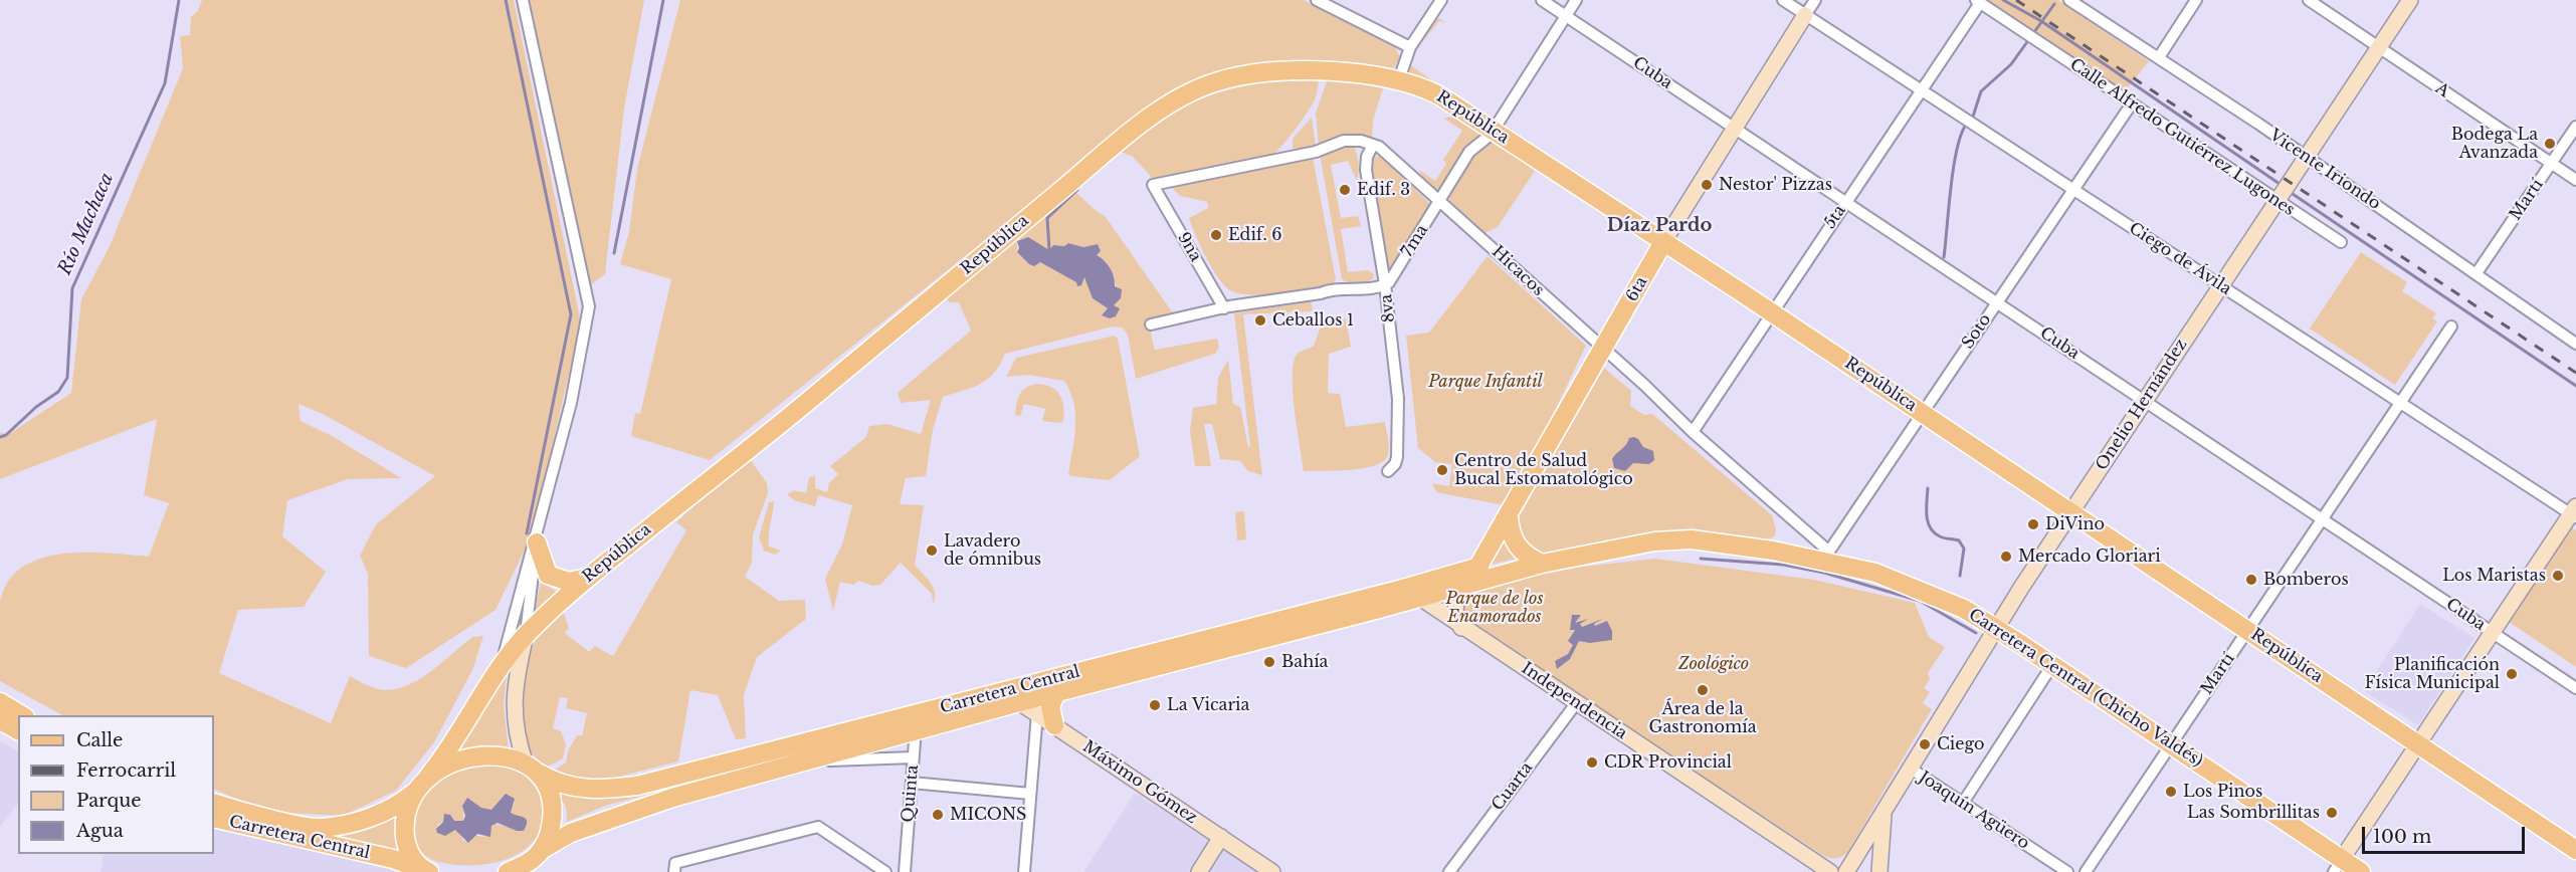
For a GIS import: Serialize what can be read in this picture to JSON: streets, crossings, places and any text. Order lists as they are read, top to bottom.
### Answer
{
  "streets": {
    "main road": [
      "República",
      "6ta",
      "Carretera Central (Chicho Valdés)",
      "Carretera Central"
    ],
    "street": [
      "Cuba",
      "A",
      "Calle Alfredo Gutiérrez Lugones",
      "Vicente Iriondo",
      "Martí",
      "5ta",
      "7ma",
      "9na",
      "Ciego de Ávila",
      "Hicacos",
      "8va",
      "Soto",
      "Onelio Hernández",
      "Independencia",
      "Máximo Gómez",
      "Cuarta",
      "Quinta",
      "Joaquín Agüero"
    ]
  },
  "crossings": [
    ["Cuba", "Martí"],
    ["Cuba", "5ta"],
    ["Cuba", "7ma"],
    ["Cuba", "6ta"],
    ["Cuba", "Soto"],
    ["Cuba", "Onelio Hernández"],
    ["A", "Martí"],
    ["A", "Onelio Hernández"],
    ["República", "Martí"],
    ["República", "5ta"],
    ["República", "7ma"],
    ["República", "6ta"],
    ["República", "Soto"],
    ["República", "Onelio Hernández"],
    ["República", "Carretera Central"],
    ["Calle Alfredo Gutiérrez Lugones", "5ta"],
    ["Calle Alfredo Gutiérrez Lugones", "Soto"],
    ["Calle Alfredo Gutiérrez Lugones", "Onelio Hernández"],
    ["Vicente Iriondo", "Martí"],
    ["Vicente Iriondo", "Onelio Hernández"],
    ["Martí", "Ciego de Ávila"],
    ["Martí", "Carretera Central (Chicho Valdés)"],
    ["5ta", "Ciego de Ávila"],
    ["5ta", "Hicacos"],
    ["7ma", "Hicacos"],
    ["7ma", "8va"],
    ["9na", "Hicacos"],
    ["Ciego de Ávila", "6ta"],
    ["Ciego de Ávila", "Soto"],
    ["Ciego de Ávila", "Onelio Hernández"],
    ["Hicacos", "6ta"],
    ["Hicacos", "8va"],
    ["Hicacos", "Soto"],
    ["Hicacos", "Carretera Central (Chicho Valdés)"],
    ["6ta", "Carretera Central (Chicho Valdés)"],
    ["6ta", "Carretera Central"],
    ["Soto", "Carretera Central (Chicho Valdés)"],
    ["Onelio Hernández", "Carretera Central (Chicho Valdés)"],
    ["Onelio Hernández", "Joaquín Agüero"],
    ["Carretera Central (Chicho Valdés)", "Carretera Central"],
    ["Carretera Central", "Independencia"],
    ["Carretera Central", "Máximo Gómez"],
    ["Carretera Central", "Quinta"],
    ["Independencia", "Cuarta"]
  ],
  "districts": ["Díaz Pardo"],
  "water": ["Río Machaca"],
  "parks": ["Parque Infantil", "Parque de los Enamorados", "Zoológico"],
  "places": [
    "Bodega La Avanzada",
    "Nestor' Pizzas",
    "Edif. 3",
    "Edif. 6",
    "Ceballos 1",
    "Centro de Salud Bucal Estomatológico",
    "DiVino",
    "Lavadero de ómnibus",
    "Mercado Gloriari",
    "Los Maristas",
    "Bomberos",
    "Bahía",
    "Planificación Física Municipal",
    "Área de la Gastronomía",
    "La Vicaria",
    "Ciego",
    "CDR Provincial",
    "Los Pinos",
    "Las Sombrillitas",
    "MICONS"
  ],
  "legend": [
    "Calle",
    "Ferrocarril",
    "Parque",
    "Agua"
  ],
  "scale_bar": "100 m"
}
